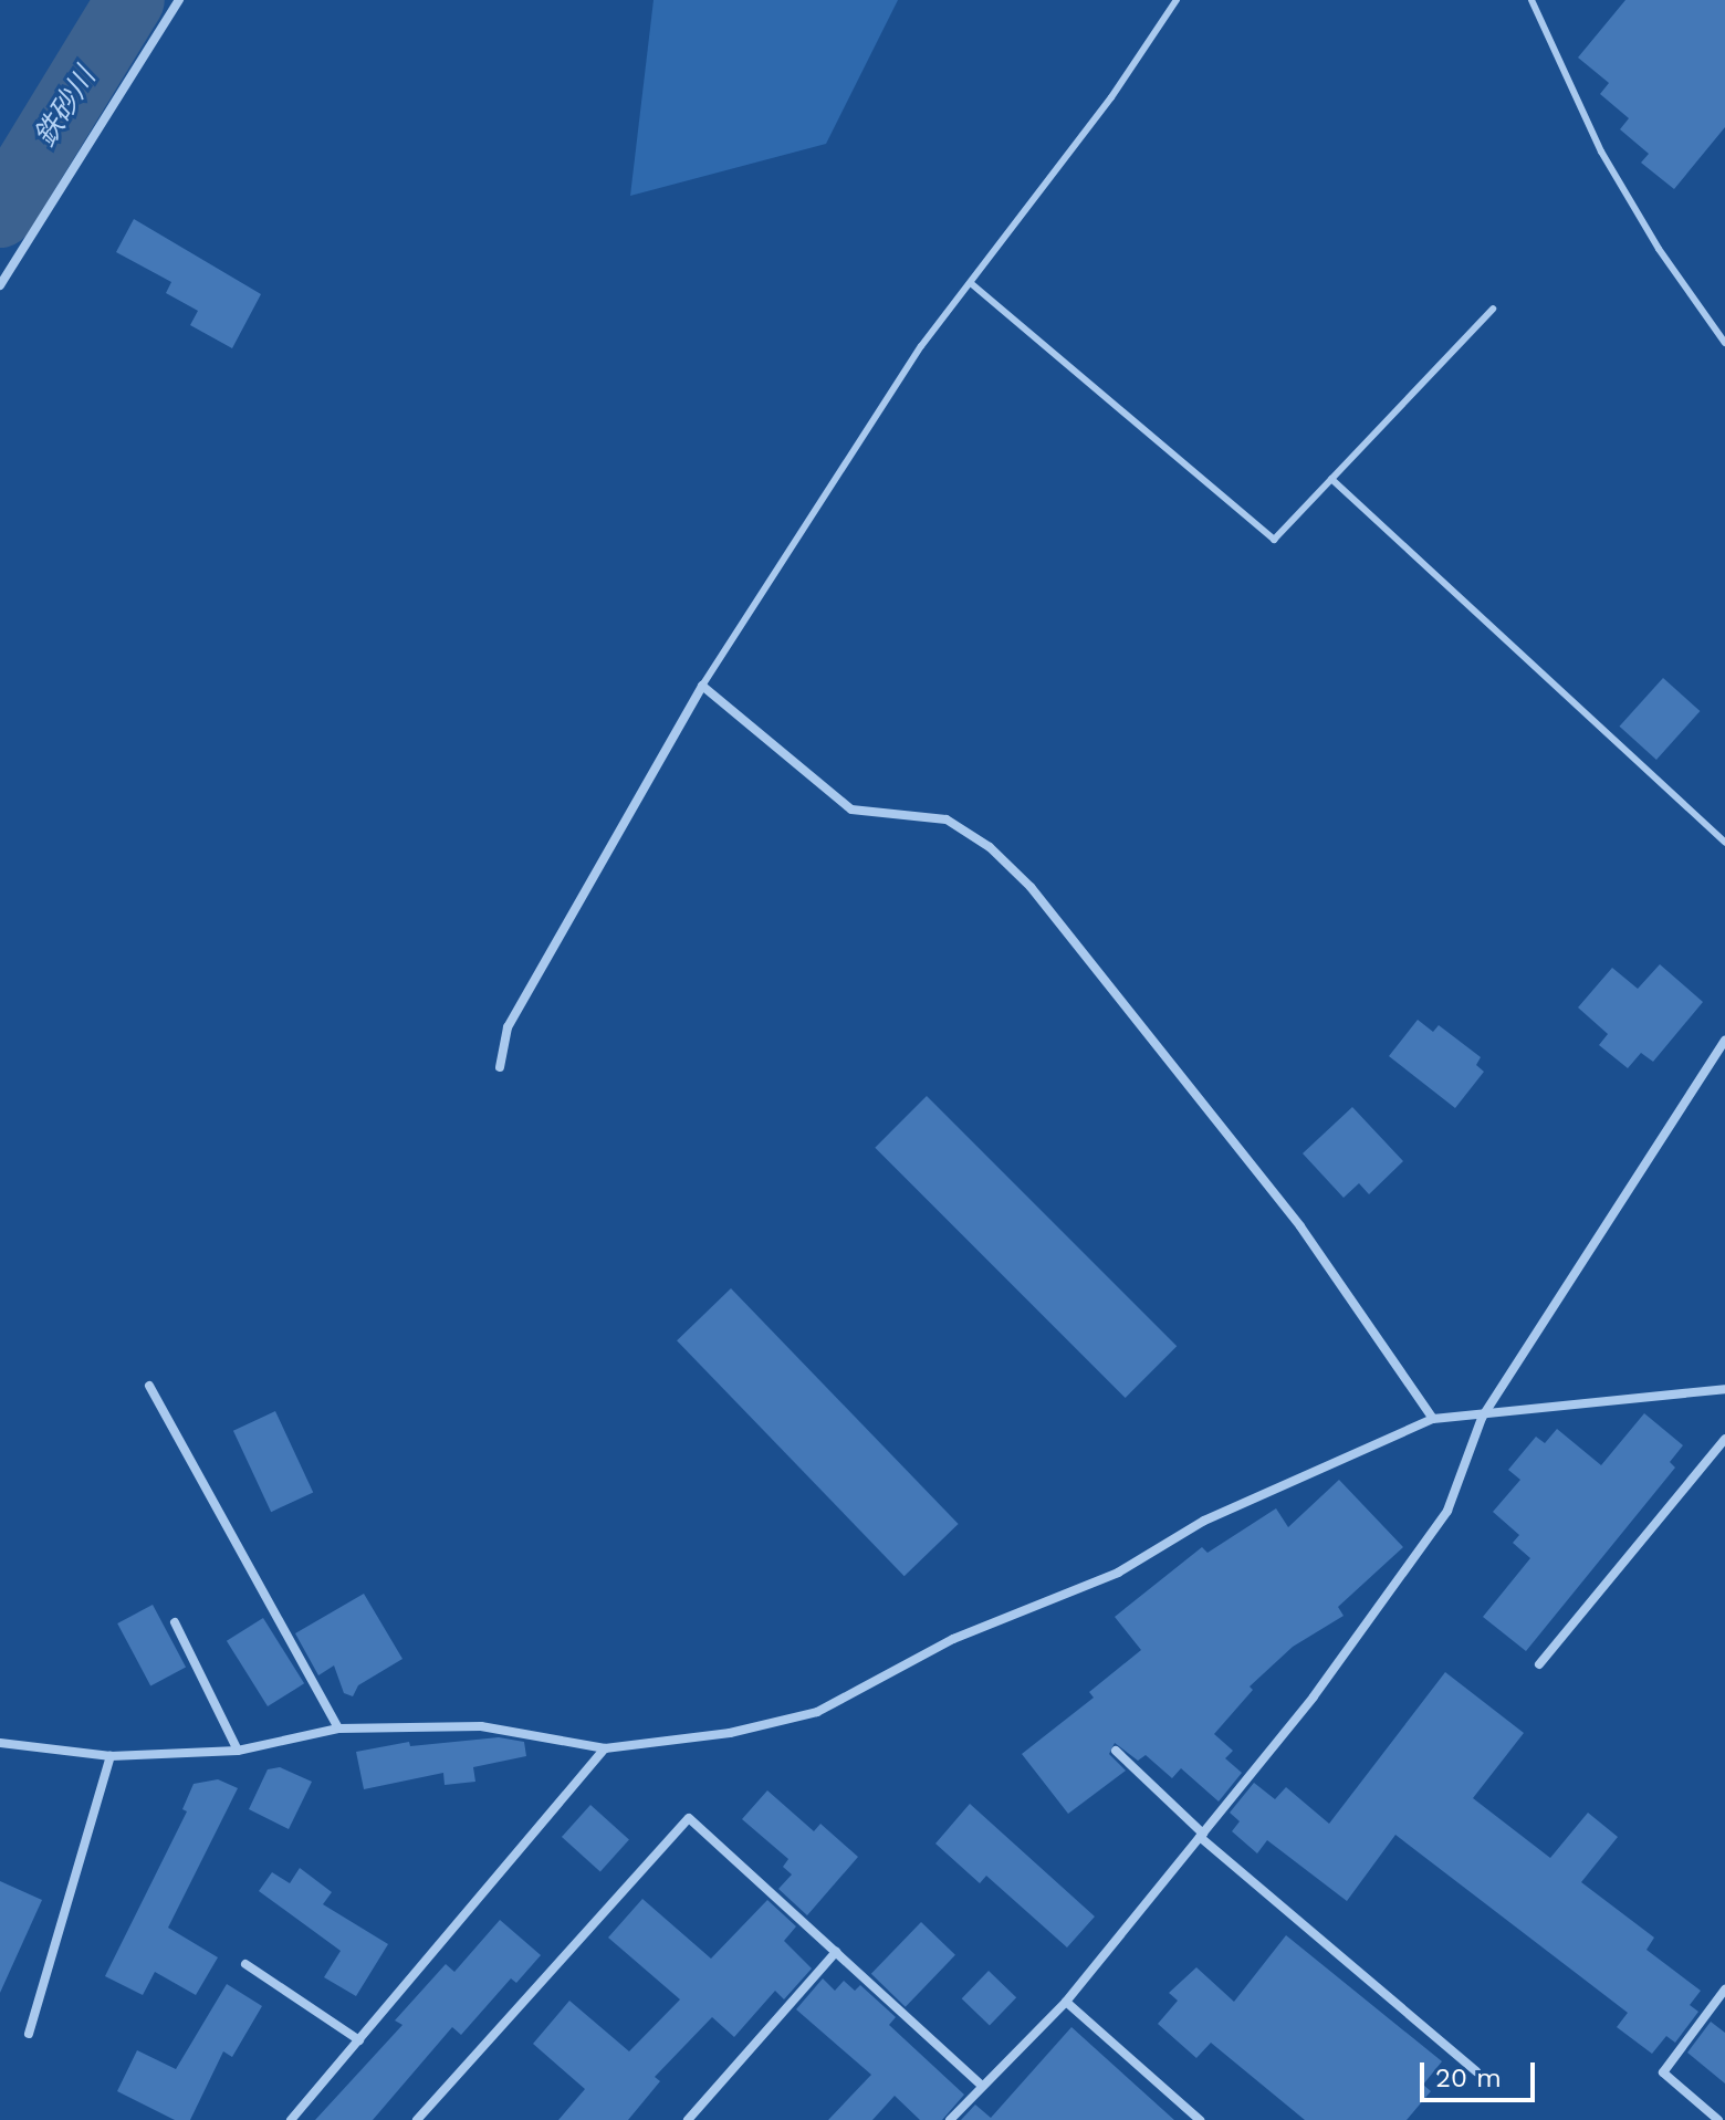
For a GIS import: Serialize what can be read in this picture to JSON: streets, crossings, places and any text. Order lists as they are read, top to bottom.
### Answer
{
  "water": ["鉄砂川"],
  "scale_bar": "20 m"
}
